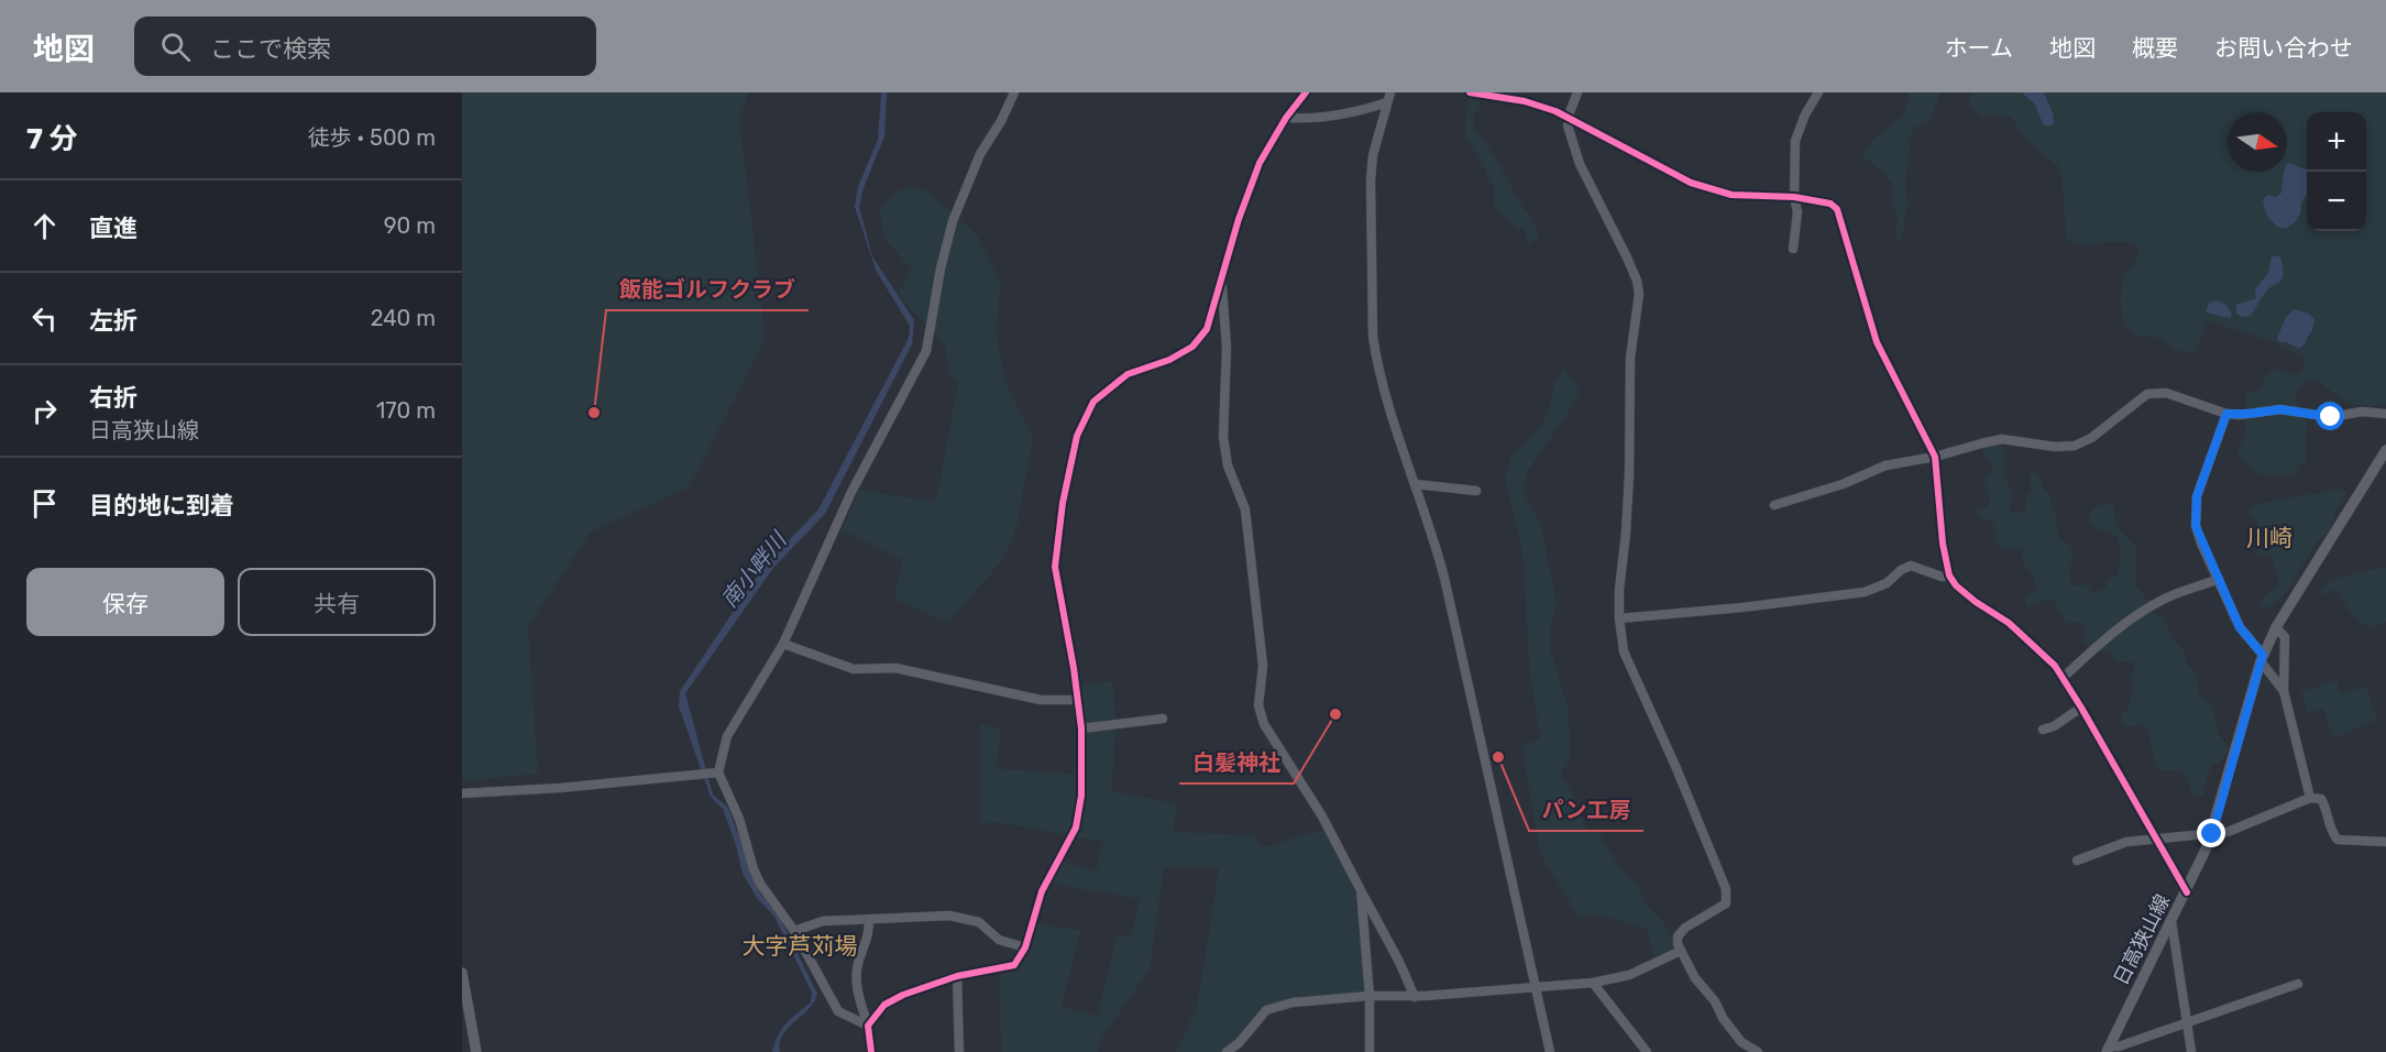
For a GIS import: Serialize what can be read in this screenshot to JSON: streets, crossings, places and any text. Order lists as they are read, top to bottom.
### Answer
{
  "streets": {
    "main road": ["日高狭山線"]
  },
  "districts": ["川崎", "大字芦苅場"],
  "water": ["南小畔川"],
  "places": ["飯能ゴルフクラブ", "白髪神社", "パン工房"],
  "north": "right",
  "page": {
    "header": "地図",
    "search": "ここで検索",
    "nav": [
      "ホーム",
      "地図",
      "概要",
      "お問い合わせ"
    ],
    "heading": ["7 分", "徒歩 · 500 m"],
    "map_buttons": ["+", "−"],
    "list": [
      ["直進", "90 m"],
      ["左折", "240 m"],
      ["右折", "日高狭山線", "170 m"],
      "目的地に到着"
    ],
    "buttons": ["保存", "共有"]
  }
}
